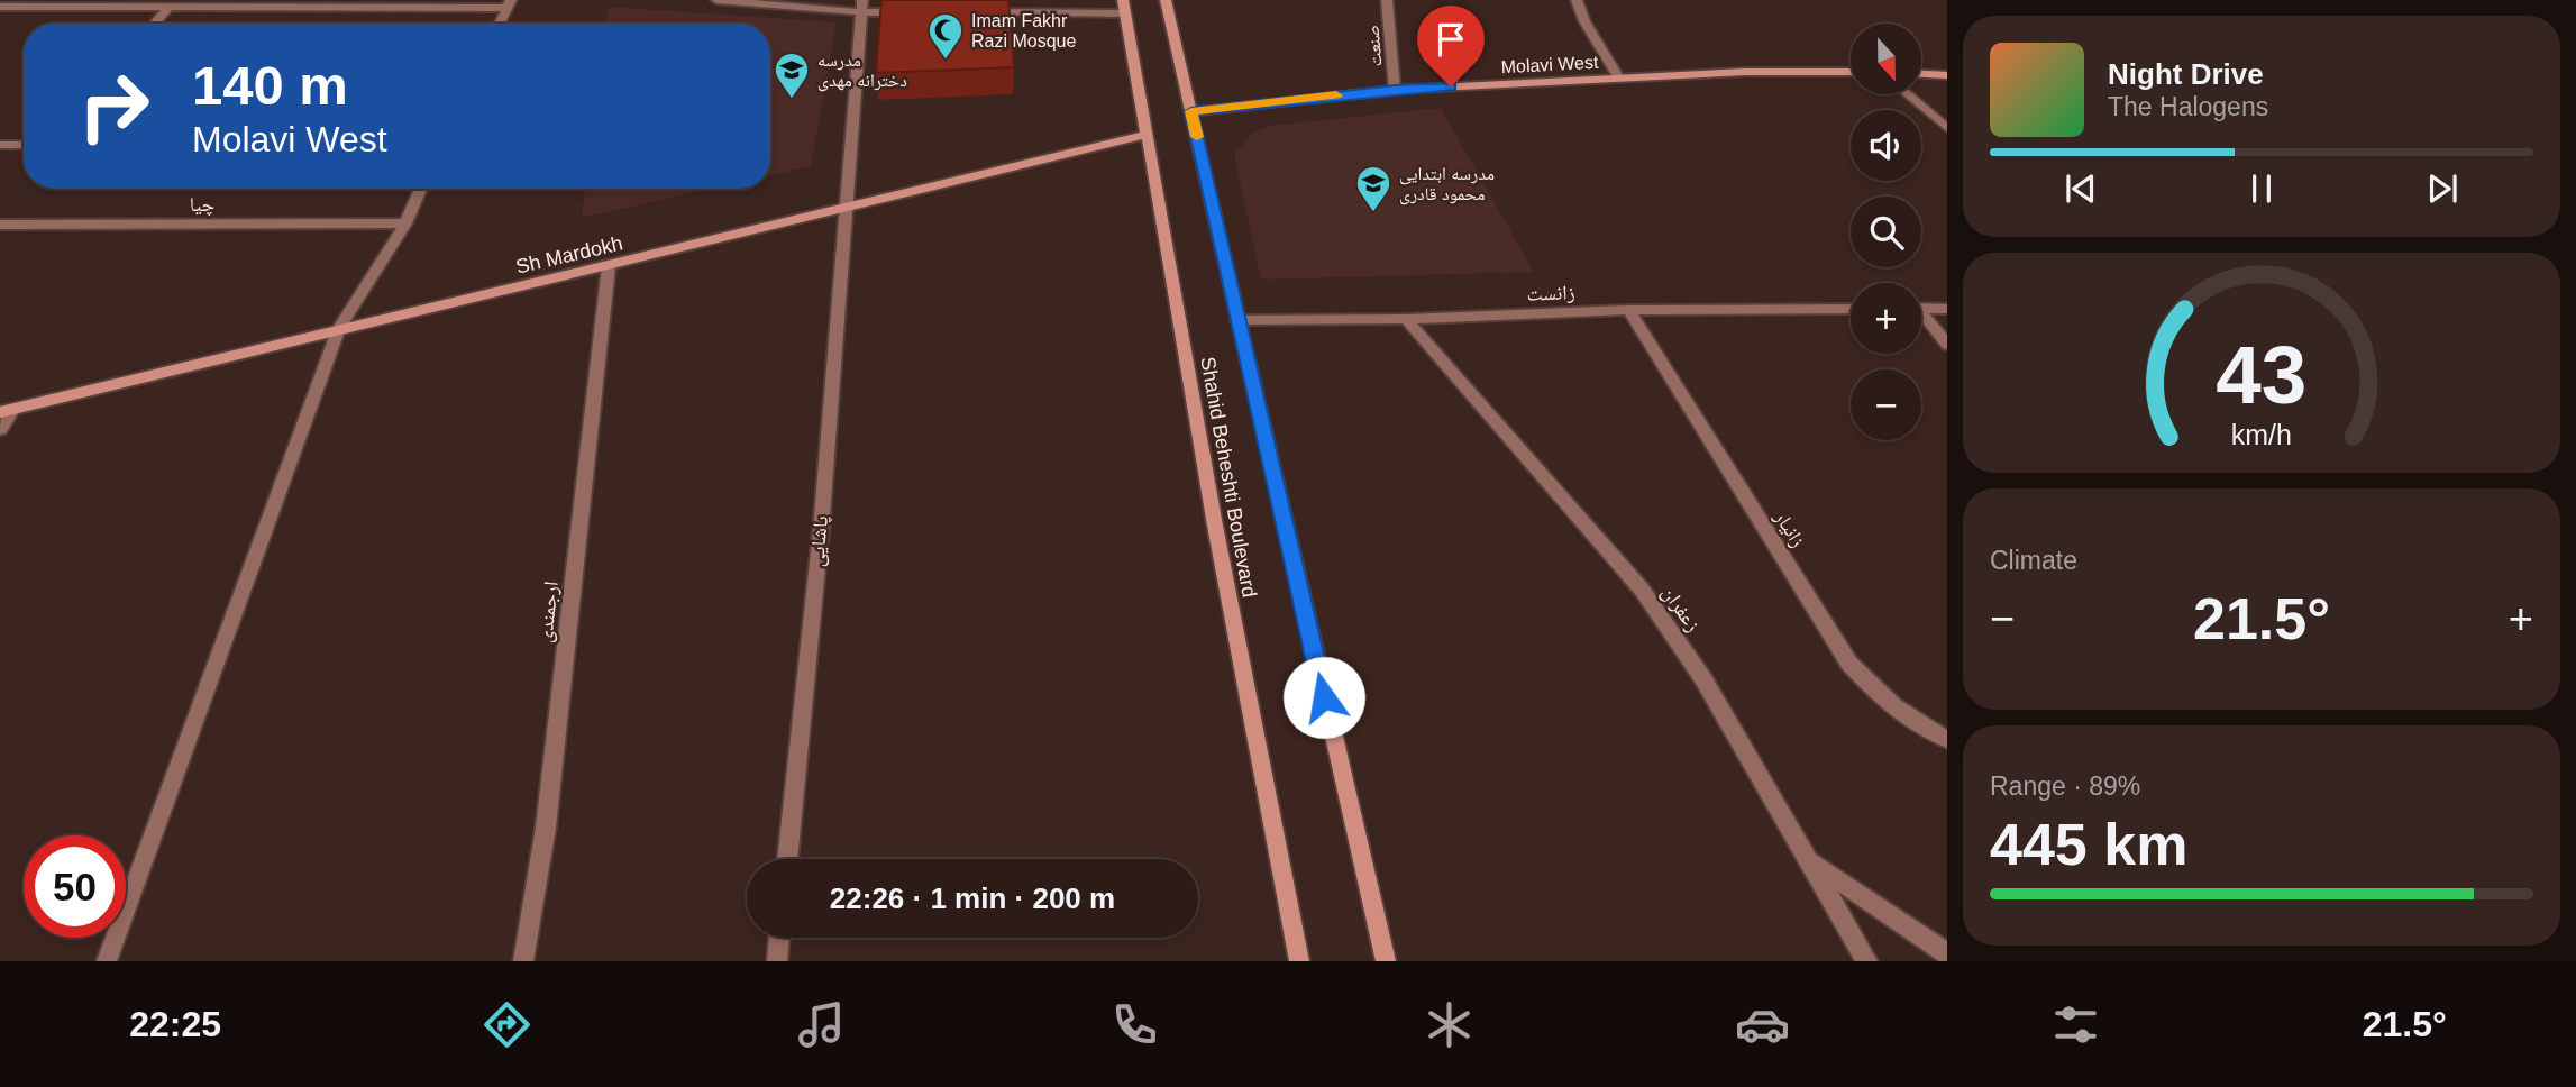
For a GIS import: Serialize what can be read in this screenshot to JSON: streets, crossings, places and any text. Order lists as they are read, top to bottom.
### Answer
{
  "streets": {
    "main road": ["Molavi West", "Sh Mardokh", "Shahid Beheshti Boulevard"],
    "street": [
      "صنعت",
      "چیا",
      "زانست",
      "زانیار",
      "پاشایی",
      "زعفران",
      "ارجمندی"
    ]
  },
  "crossings": [
    ["صنعت", "Molavi West"],
    ["Molavi West", "Shahid Beheshti Boulevard"],
    ["Sh Mardokh", "Shahid Beheshti Boulevard"],
    ["Sh Mardokh", "پاشایی"],
    ["Sh Mardokh", "ارجمندی"],
    ["زانست", "Shahid Beheshti Boulevard"],
    ["زانست", "زانیار"],
    ["زانست", "زعفران"]
  ],
  "places": {
    "mosque": ["Imam Fakhr Razi Mosque"],
    "school or university": ["مدرسه دخترانه مهدی", "مدرسه ابتدایى محمود قادرى"]
  },
  "north": "bottom",
  "page": {
    "map_buttons": ["+", "−"],
    "turn": ["140 m", "Molavi West"],
    "song": ["Night Drive", "The Halogens"],
    "tile": [
      "Climate",
      ["Range · 89%", "445 km"]
    ],
    "heat": ["−", "21.5°", "+"],
    "limit": "50",
    "trip": "22:26 · 1 min · 200 m",
    "tabs": ["22:25", "21.5°"],
    "gauge": ["43", "km/h"]
  }
}
